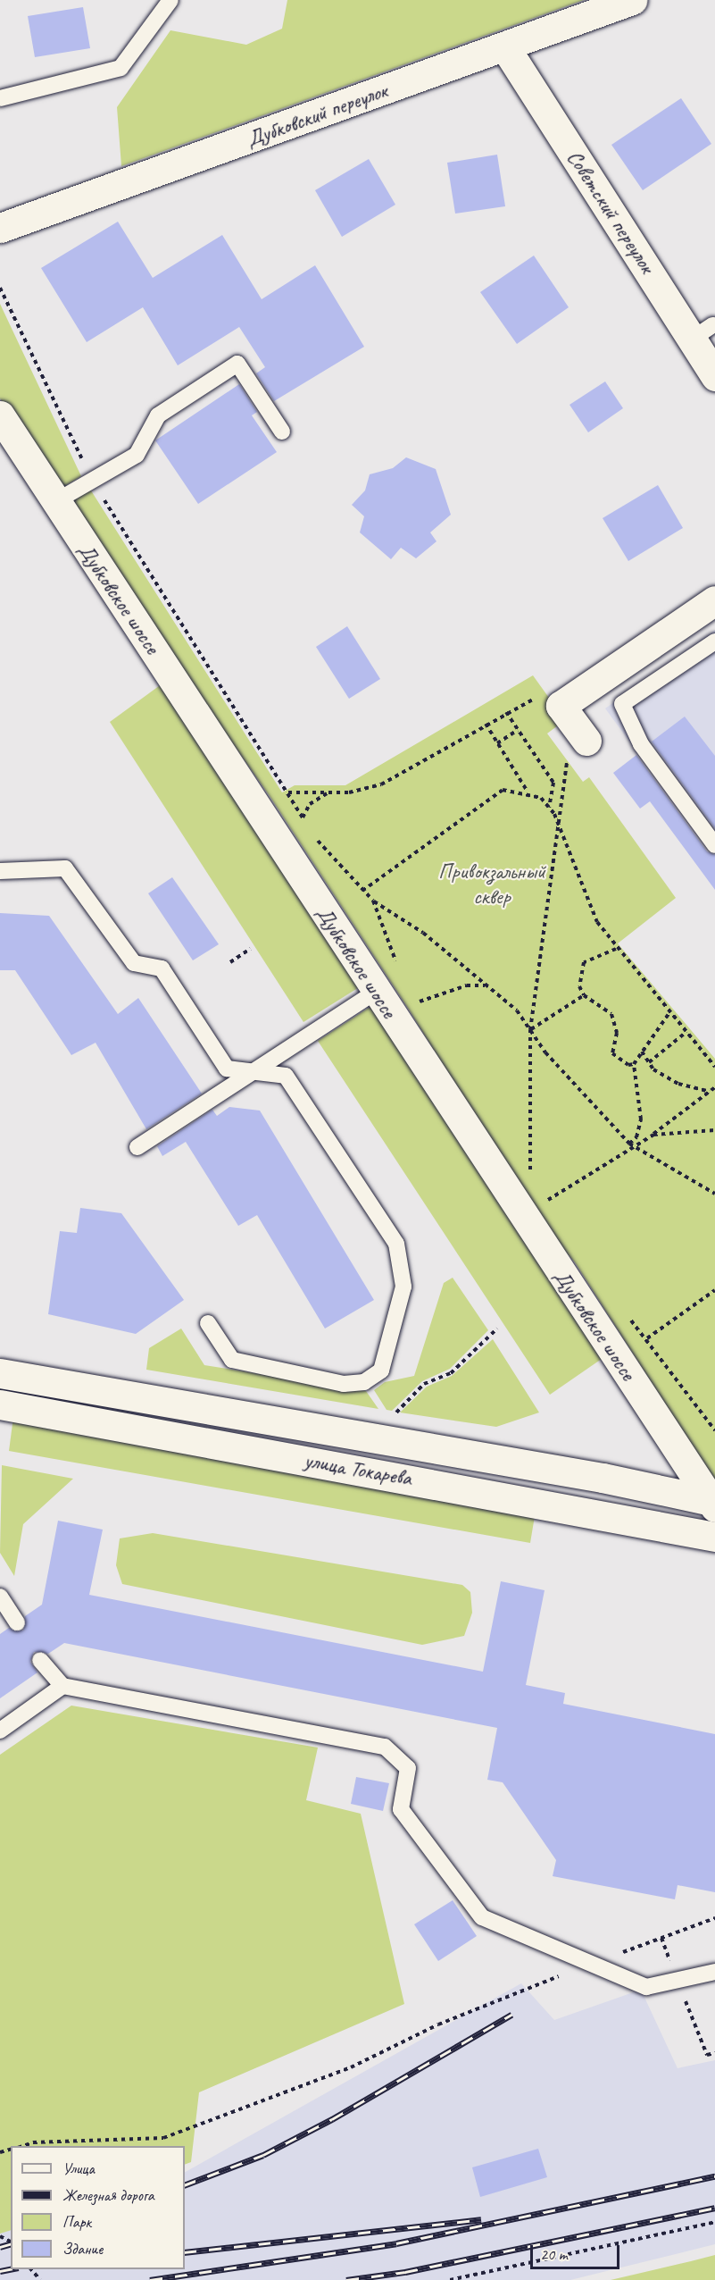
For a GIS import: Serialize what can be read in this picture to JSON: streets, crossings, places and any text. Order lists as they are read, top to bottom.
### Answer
{
  "streets": {
    "street": [
      "Дубковский переулок",
      "Советский переулок",
      "Дубковское шоссе",
      "улица Токарева"
    ]
  },
  "crossings": [
    ["Дубковский переулок", "Советский переулок"],
    ["Дубковское шоссе", "улица Токарева"]
  ],
  "parks": ["Привокзальный сквер"],
  "legend": [
    "Улица",
    "Железная дорога",
    "Парк",
    "Здание"
  ],
  "scale_bar": "20 m"
}
